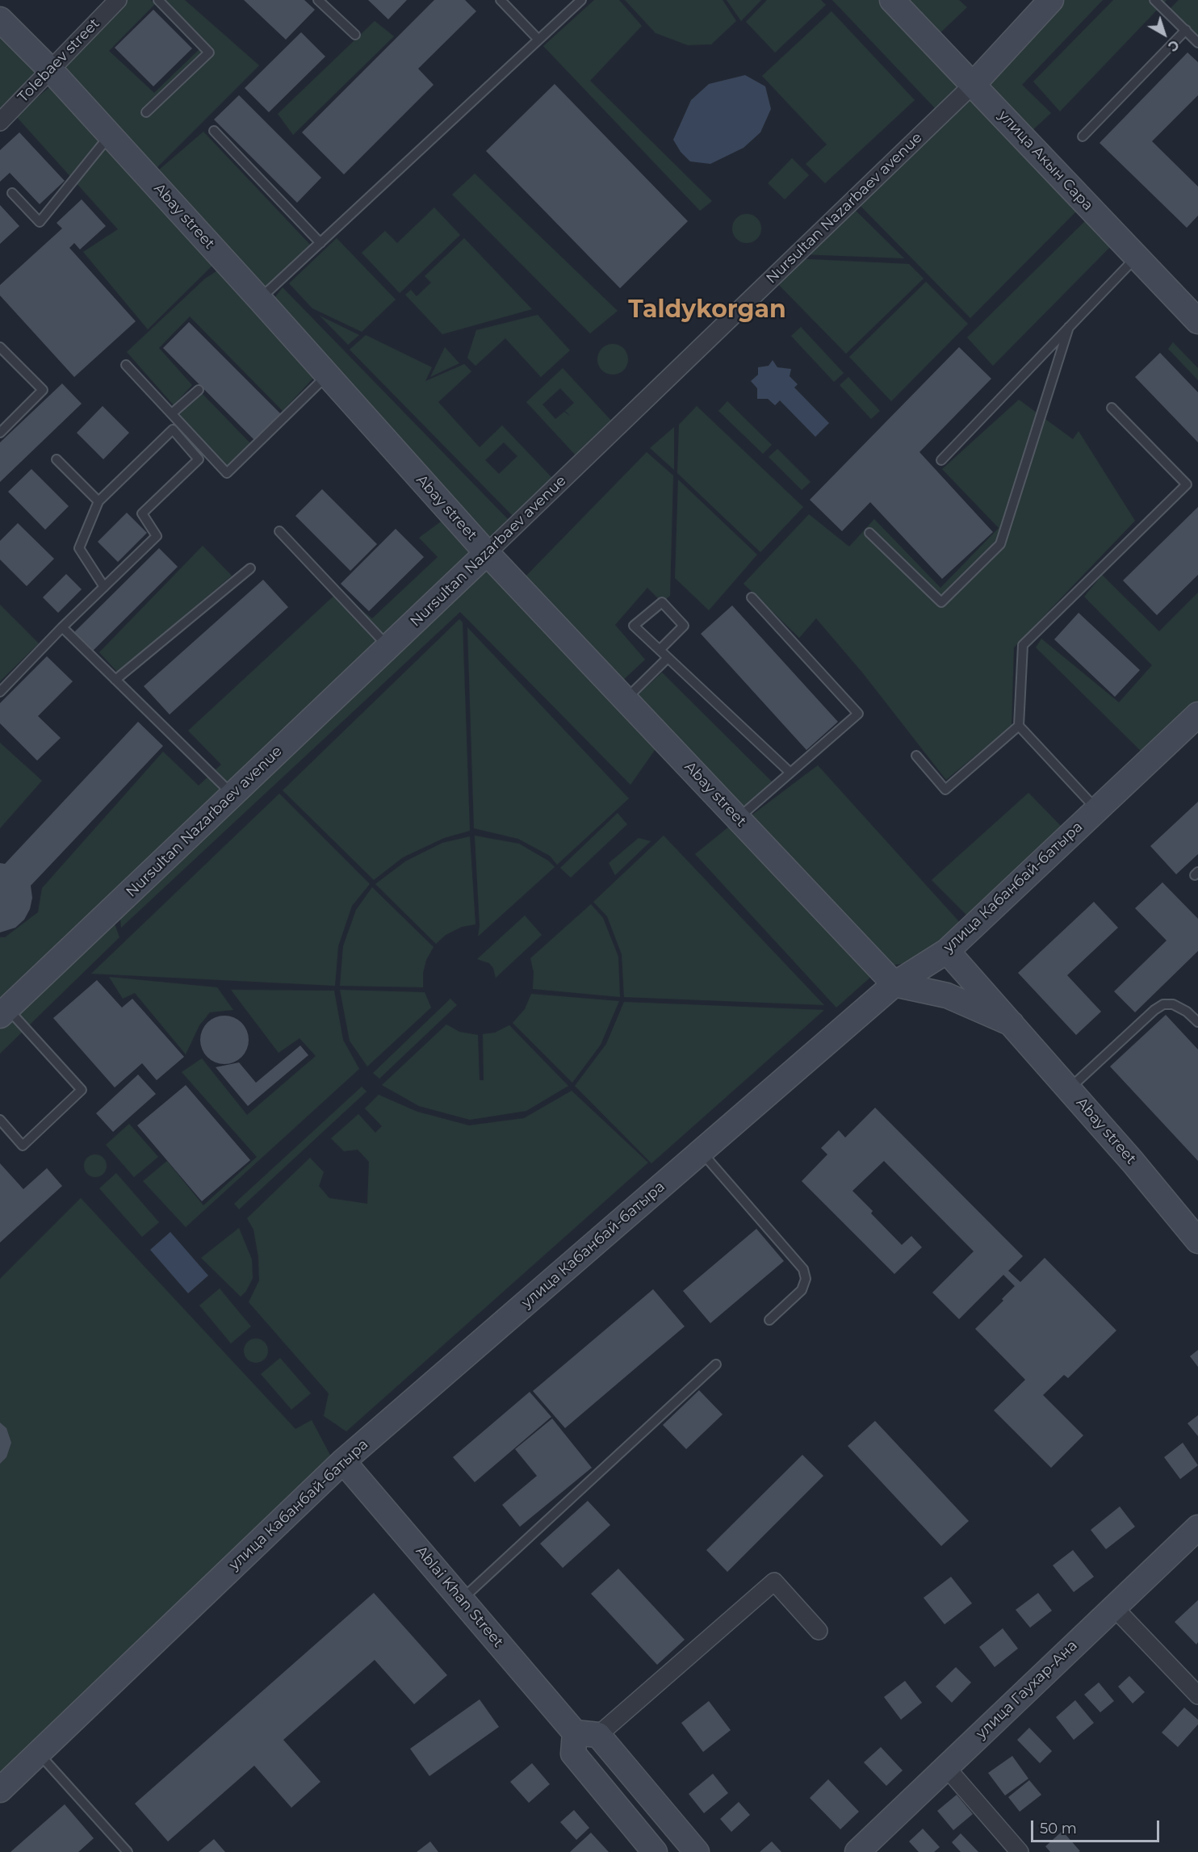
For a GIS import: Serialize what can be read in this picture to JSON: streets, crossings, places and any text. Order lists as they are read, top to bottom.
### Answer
{
  "streets": {
    "main road": [
      "улица Акын Сара",
      "Nursultan Nazarbaev avenue",
      "Abay street",
      "улица Кабанбай-батыра",
      "Ablai Khan Street",
      "улица Гаухар-Ана"
    ],
    "street": ["Tolebaev street"]
  },
  "crossings": [
    ["Tolebaev street", "Abay street"],
    ["улица Акын Сара", "Nursultan Nazarbaev avenue"],
    ["Nursultan Nazarbaev avenue", "Abay street"],
    ["Abay street", "улица Кабанбай-батыра"],
    ["улица Кабанбай-батыра", "Ablai Khan Street"]
  ],
  "districts": ["Taldykorgan"],
  "scale_bar": "50 m",
  "north": "bottom right"
}
